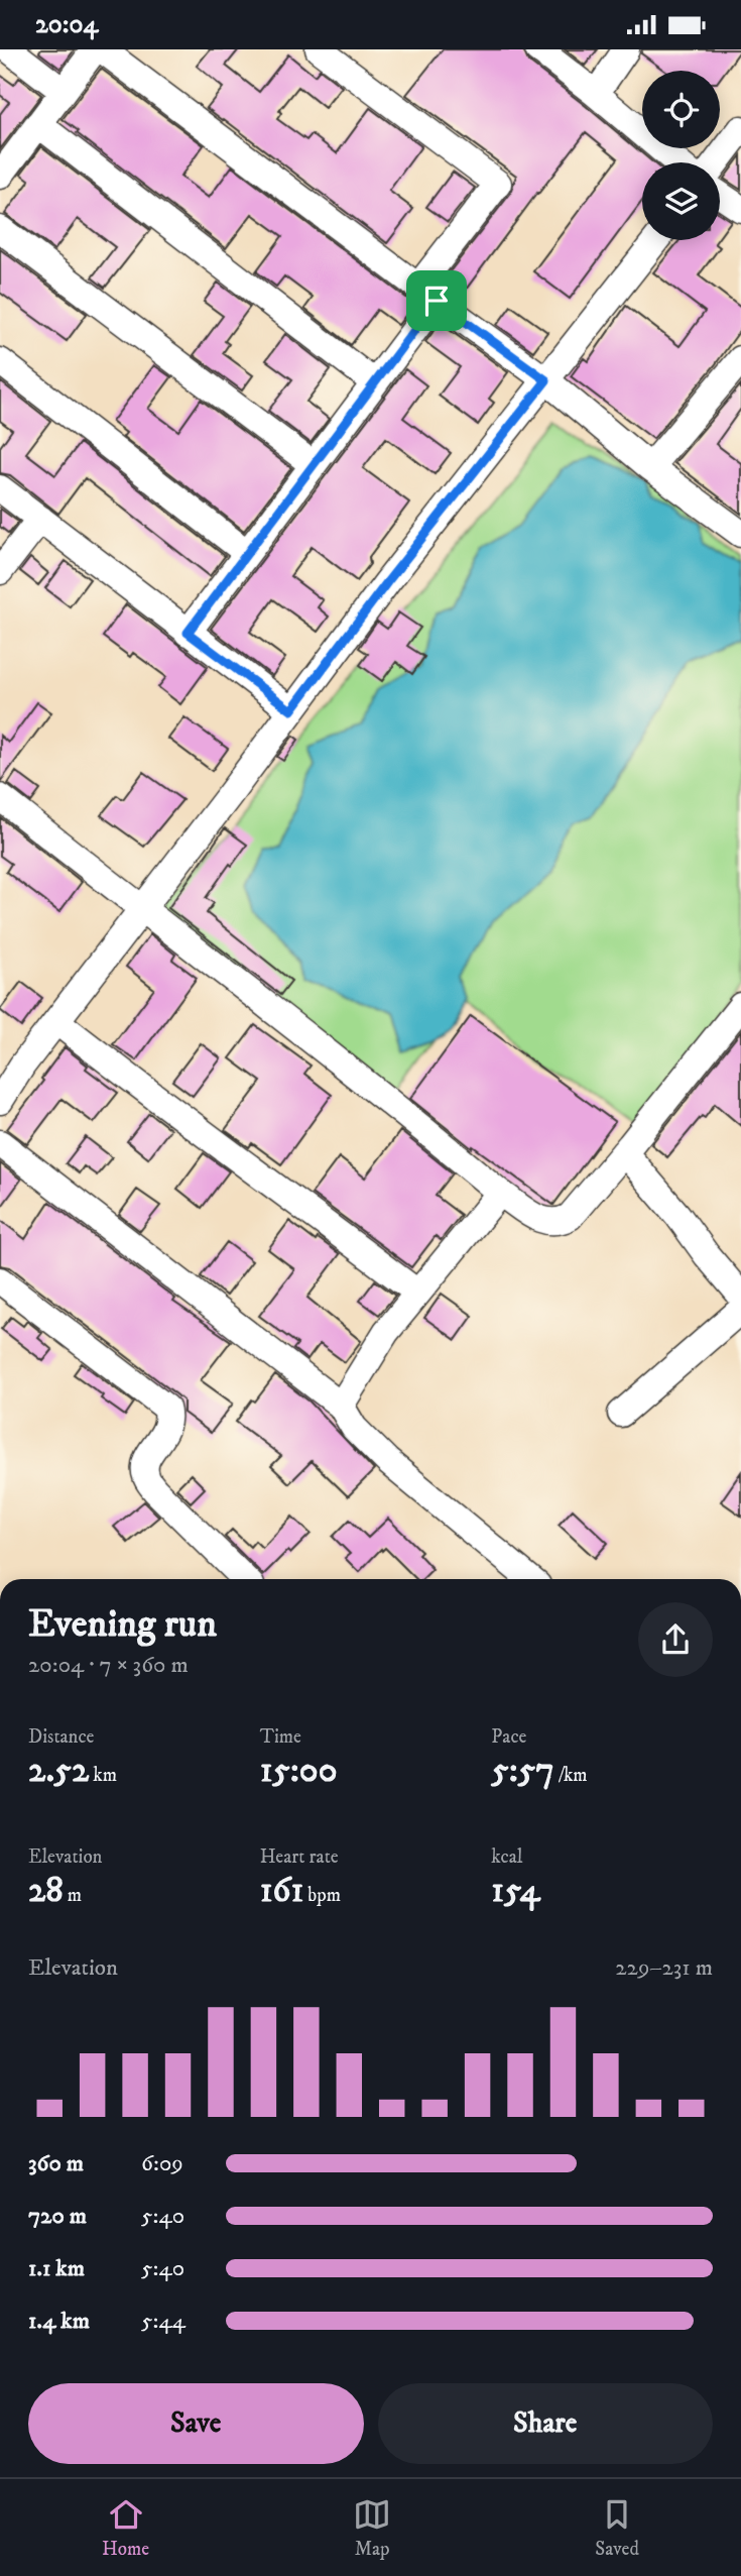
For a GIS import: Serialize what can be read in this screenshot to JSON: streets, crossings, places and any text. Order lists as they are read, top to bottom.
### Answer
{
  "page": {
    "status": "20:04",
    "heading": ["Evening run", "20:04 · 7 × 360 m"],
    "stats": [
      ["Distance", "2.52 km"],
      ["Time", "15:00"],
      ["Pace", "5:57 /km"],
      ["Elevation", "28 m"],
      ["Heart rate", "161 bpm"],
      ["kcal", "154"]
    ],
    "chart": ["Elevation", "229–231 m"],
    "list": [
      {
        "name": "360 m",
        "note": "6:09"
      },
      {
        "name": "720 m",
        "note": "5:40"
      },
      {
        "name": "1.1 km",
        "note": "5:40"
      },
      {
        "name": "1.4 km",
        "note": "5:44"
      }
    ],
    "buttons": ["Save", "Share"],
    "tabs": ["Home", "Map", "Saved"]
  }
}
